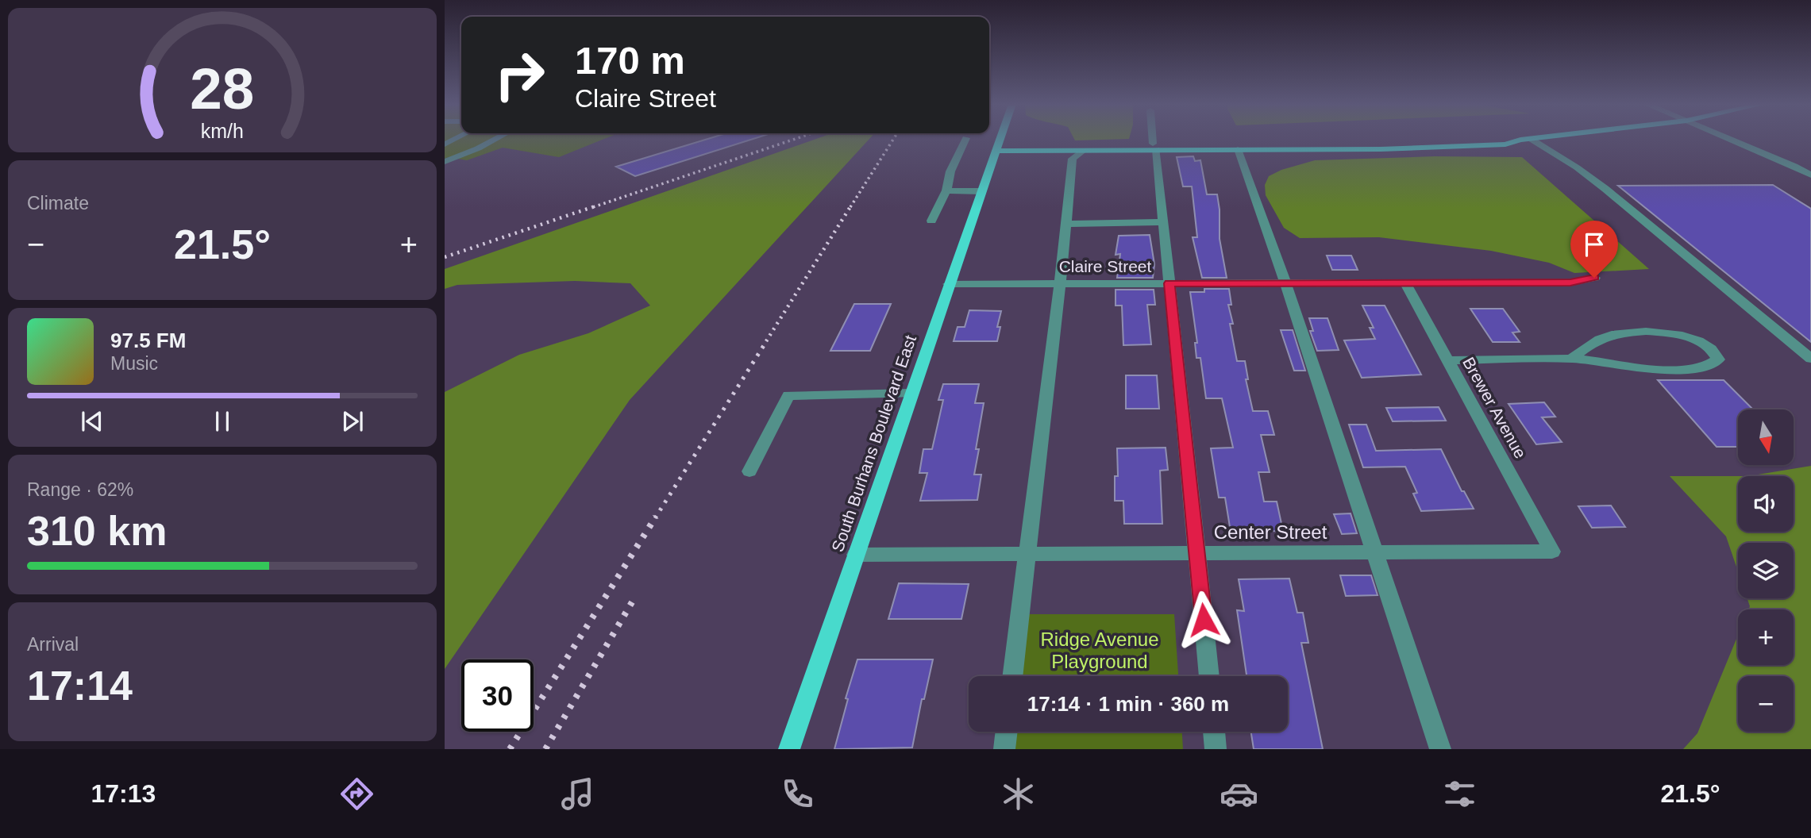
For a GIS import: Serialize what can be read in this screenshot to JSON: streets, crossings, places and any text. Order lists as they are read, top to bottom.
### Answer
{
  "streets": {
    "main road": ["South Burhans Boulevard East"],
    "street": ["Claire Street", "Brewer Avenue", "Center Street"]
  },
  "crossings": [
    ["Claire Street", "Brewer Avenue"],
    ["Claire Street", "South Burhans Boulevard East"],
    ["Brewer Avenue", "Center Street"],
    ["South Burhans Boulevard East", "Center Street"]
  ],
  "parks": ["Ridge Avenue Playground"],
  "north": "bottom",
  "page": {
    "turn": ["170 m", "Claire Street"],
    "tile": [
      "Climate",
      ["Range · 62%", "310 km"],
      ["Arrival", "17:14"]
    ],
    "heat": ["−", "21.5°", "+"],
    "song": ["97.5 FM", "Music"],
    "map_buttons": ["+", "−"],
    "limit": "30",
    "trip": "17:14 · 1 min · 360 m",
    "tabs": ["17:13", "21.5°"],
    "gauge": ["28", "km/h"]
  }
}
